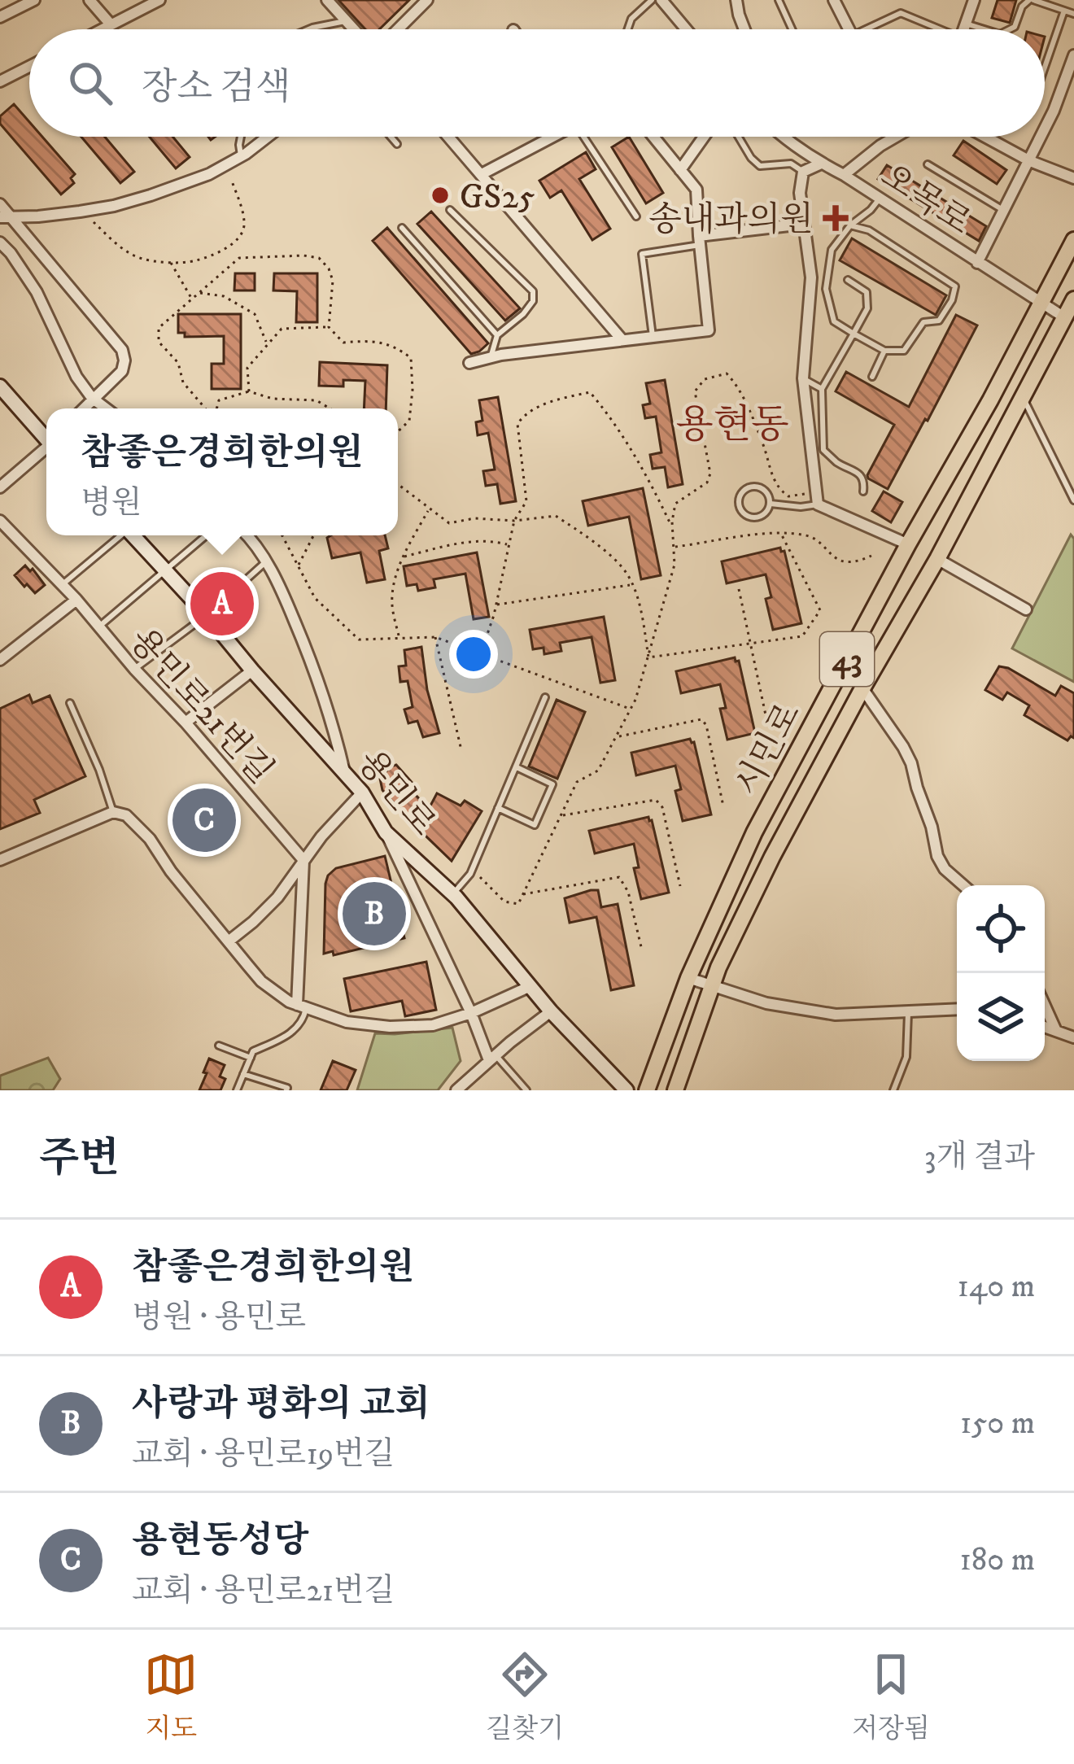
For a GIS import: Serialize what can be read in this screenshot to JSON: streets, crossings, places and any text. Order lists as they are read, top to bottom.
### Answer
{
  "streets": {
    "main road": ["43", "시민로"],
    "street": ["오목로", "용민로21번길", "용민로"]
  },
  "crossings": [
    ["오목로", "시민로"]
  ],
  "districts": ["용현동"],
  "places": {
    "other": ["GS25"],
    "health": ["송내과의원"]
  },
  "page": {
    "search": "장소 검색",
    "popup": ["참좋은경희한의원", "병원"],
    "pins": ["A", "C", "B"],
    "heading": ["주변", "3개 결과"],
    "list": [
      {
        "mark": "A",
        "name": "참좋은경희한의원",
        "note": "병원 · 용민로",
        "value": "140 m"
      },
      {
        "mark": "B",
        "name": "사랑과 평화의 교회",
        "note": "교회 · 용민로19번길",
        "value": "150 m"
      },
      {
        "mark": "C",
        "name": "용현동성당",
        "note": "교회 · 용민로21번길",
        "value": "180 m"
      }
    ],
    "nav": ["지도", "길찾기", "저장됨"]
  }
}
